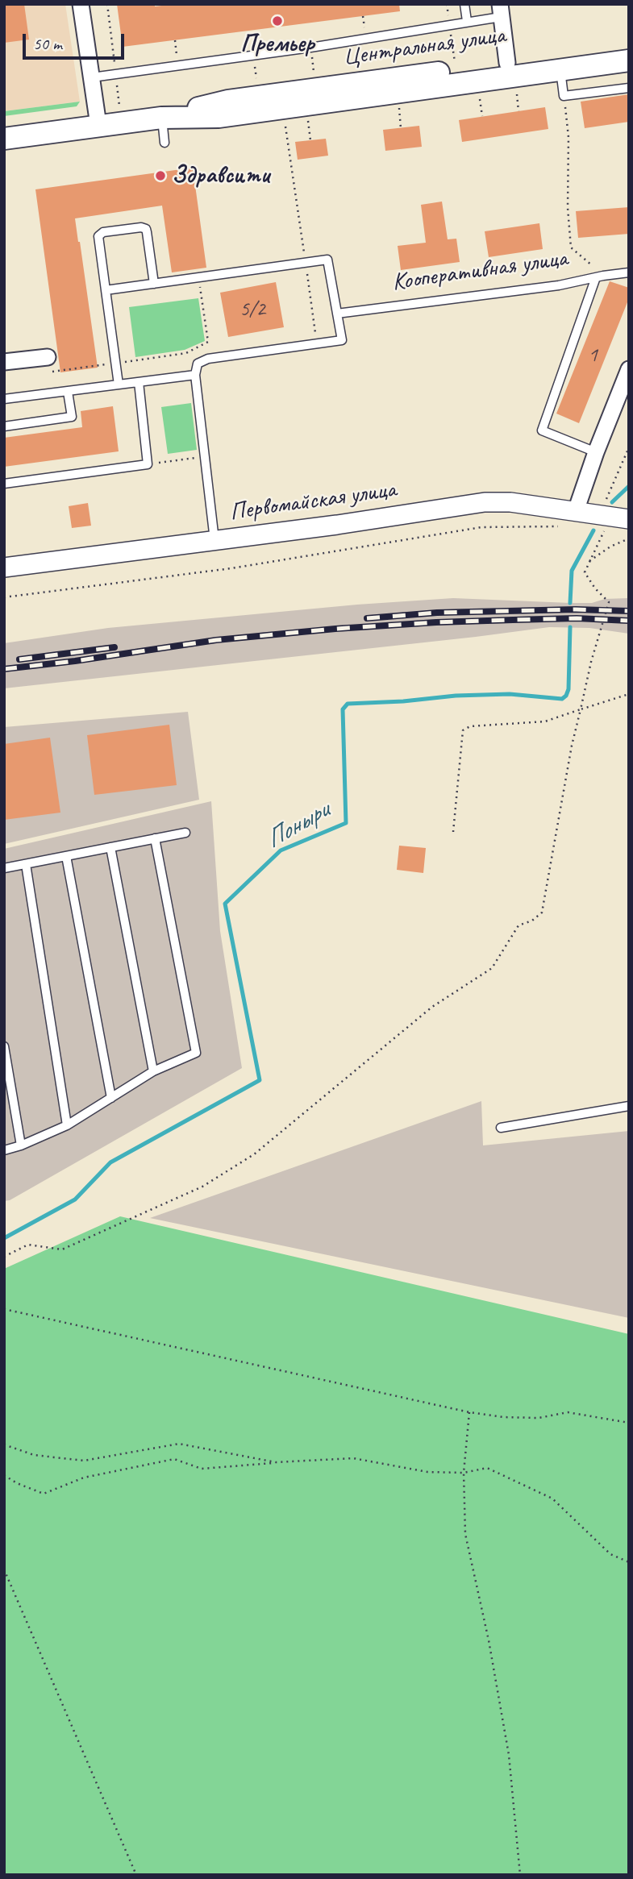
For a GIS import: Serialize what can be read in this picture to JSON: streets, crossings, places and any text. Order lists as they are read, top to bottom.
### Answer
{
  "streets": {
    "main road": ["Центральная улица"],
    "street": ["Первомайская улица"],
    "lane": ["Кооперативная улица"]
  },
  "water": ["Поныри"],
  "places": ["Премьер", "Здравсити"],
  "house_numbers": ["5/2", "1"],
  "scale_bar": "50 m"
}
